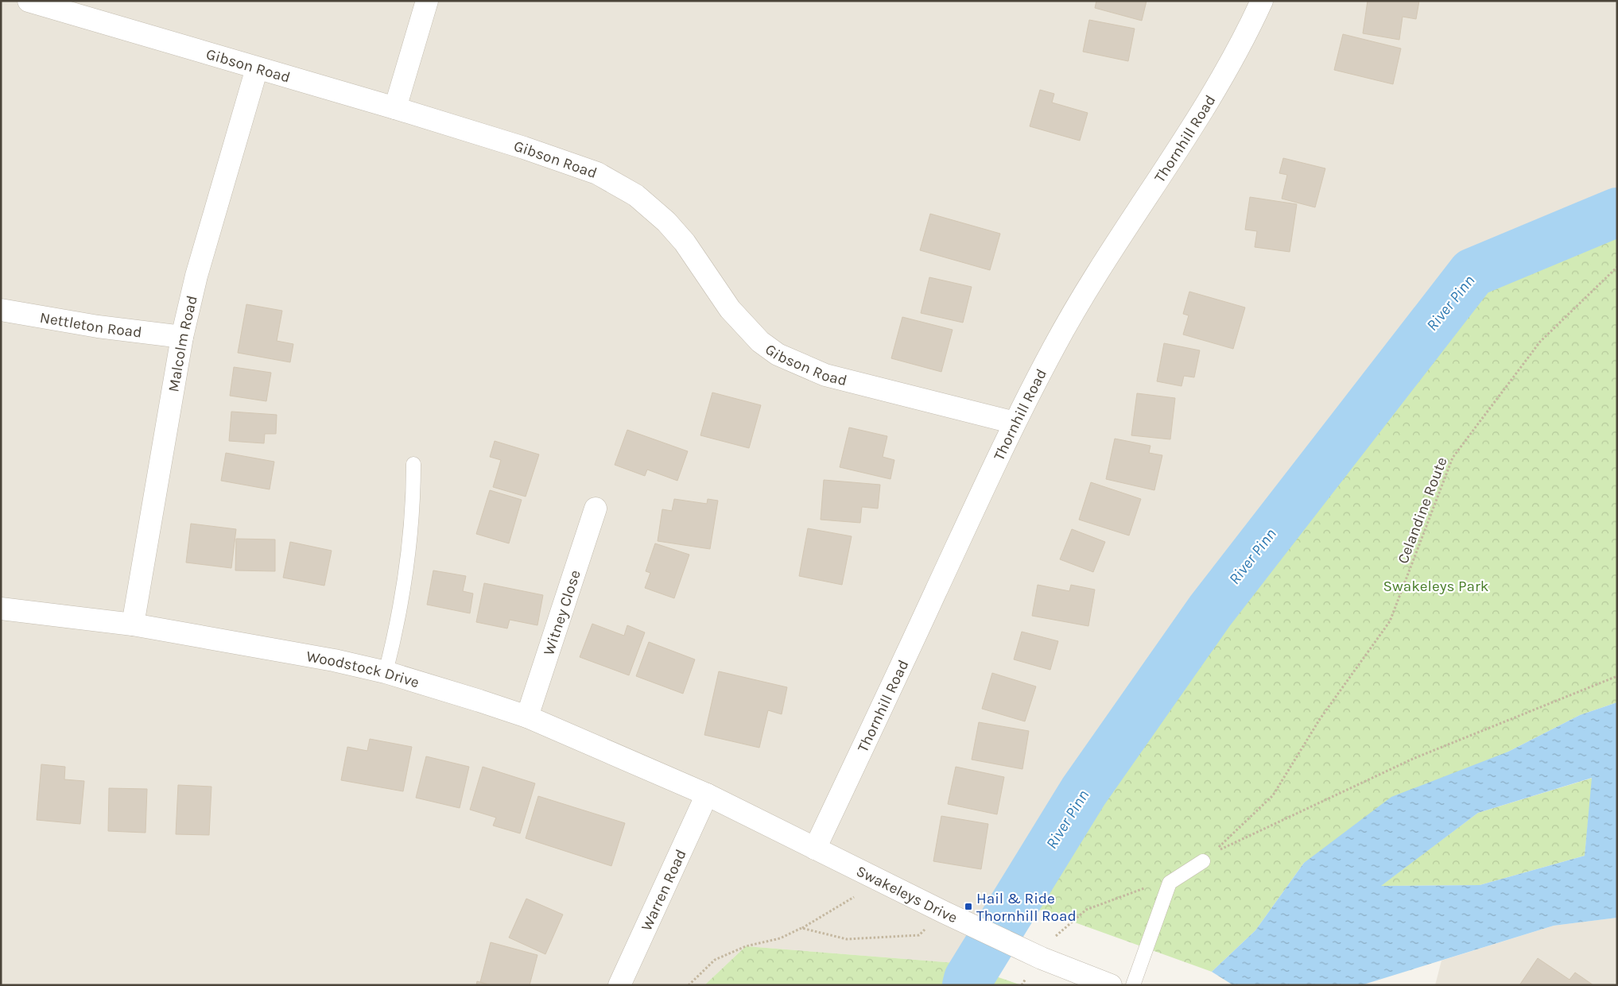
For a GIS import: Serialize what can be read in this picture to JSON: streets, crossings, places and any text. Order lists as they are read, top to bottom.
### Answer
{
  "streets": {
    "street": [
      "Gibson Road",
      "Thornhill Road",
      "Nettleton Road",
      "Malcolm Road",
      "Witney Close",
      "Woodstock Drive",
      "Warren Road",
      "Swakeleys Drive"
    ],
    "path": ["Celandine Route"]
  },
  "crossings": [
    ["Gibson Road", "Thornhill Road"],
    ["Gibson Road", "Malcolm Road"],
    ["Thornhill Road", "Swakeleys Drive"],
    ["Nettleton Road", "Malcolm Road"],
    ["Malcolm Road", "Woodstock Drive"],
    ["Witney Close", "Woodstock Drive"],
    ["Woodstock Drive", "Warren Road"],
    ["Woodstock Drive", "Swakeleys Drive"],
    ["Warren Road", "Swakeleys Drive"]
  ],
  "water": ["River Pinn"],
  "parks": ["Swakeleys Park"],
  "places": {
    "transit": ["Hail & Ride Thornhill Road"]
  }
}
